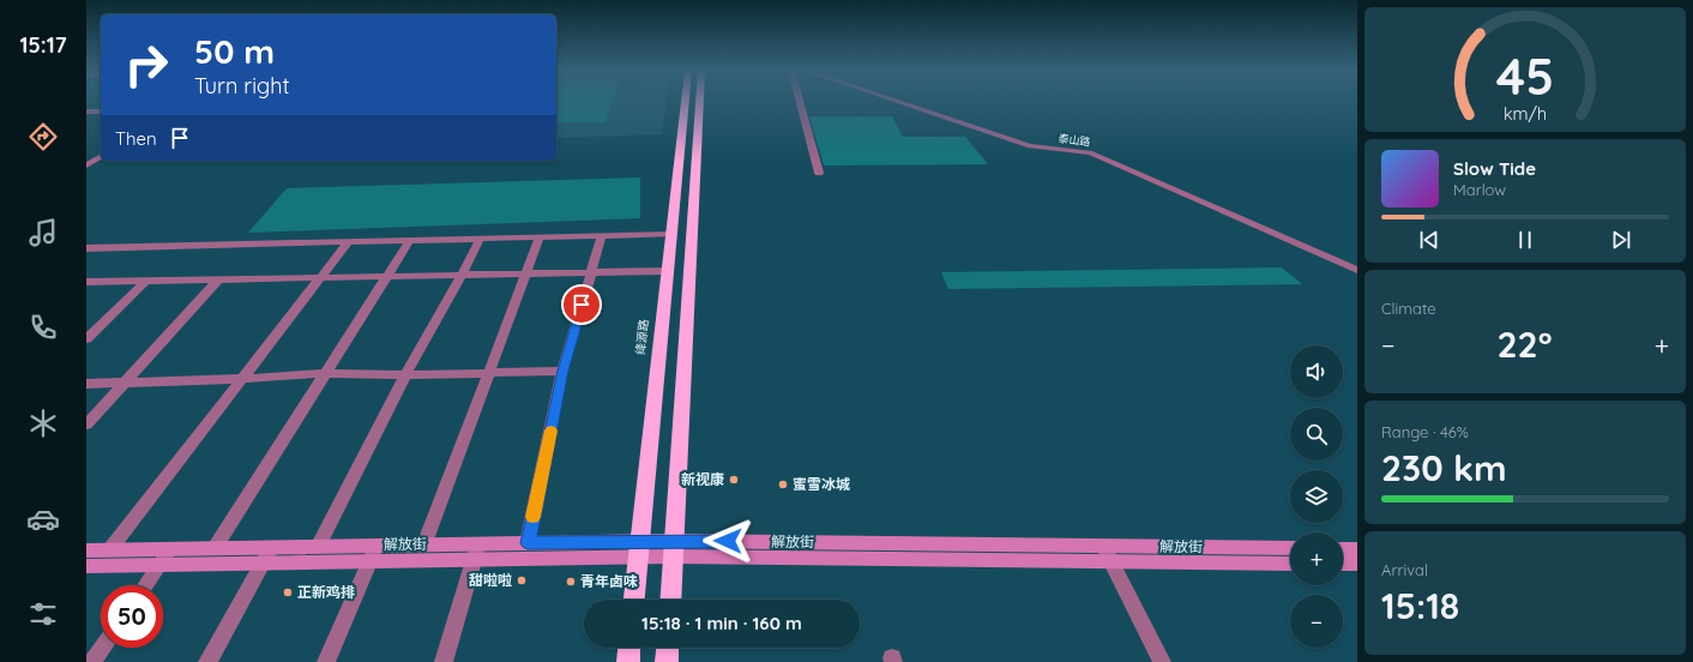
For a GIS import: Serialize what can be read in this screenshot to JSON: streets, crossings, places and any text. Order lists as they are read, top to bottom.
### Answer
{
  "streets": {
    "highway": ["绛源路"],
    "main road": ["解放街"],
    "street": ["泰山路"]
  },
  "crossings": [
    ["绛源路", "解放街"]
  ],
  "places": [
    "新视康",
    "蜜雪冰城",
    "甜啦啦",
    "青年卤味",
    "正新鸡排"
  ],
  "page": {
    "tabs": "15:17",
    "turn": ["50 m", "Turn right"],
    "then": "Then",
    "song": ["Slow Tide", "Marlow"],
    "tile": [
      "Climate",
      ["Range · 46%", "230 km"],
      ["Arrival", "15:18"]
    ],
    "heat": ["−", "22°", "+"],
    "map_buttons": ["+", "−"],
    "limit": "50",
    "trip": "15:18 · 1 min · 160 m",
    "gauge": ["45", "km/h"]
  }
}
